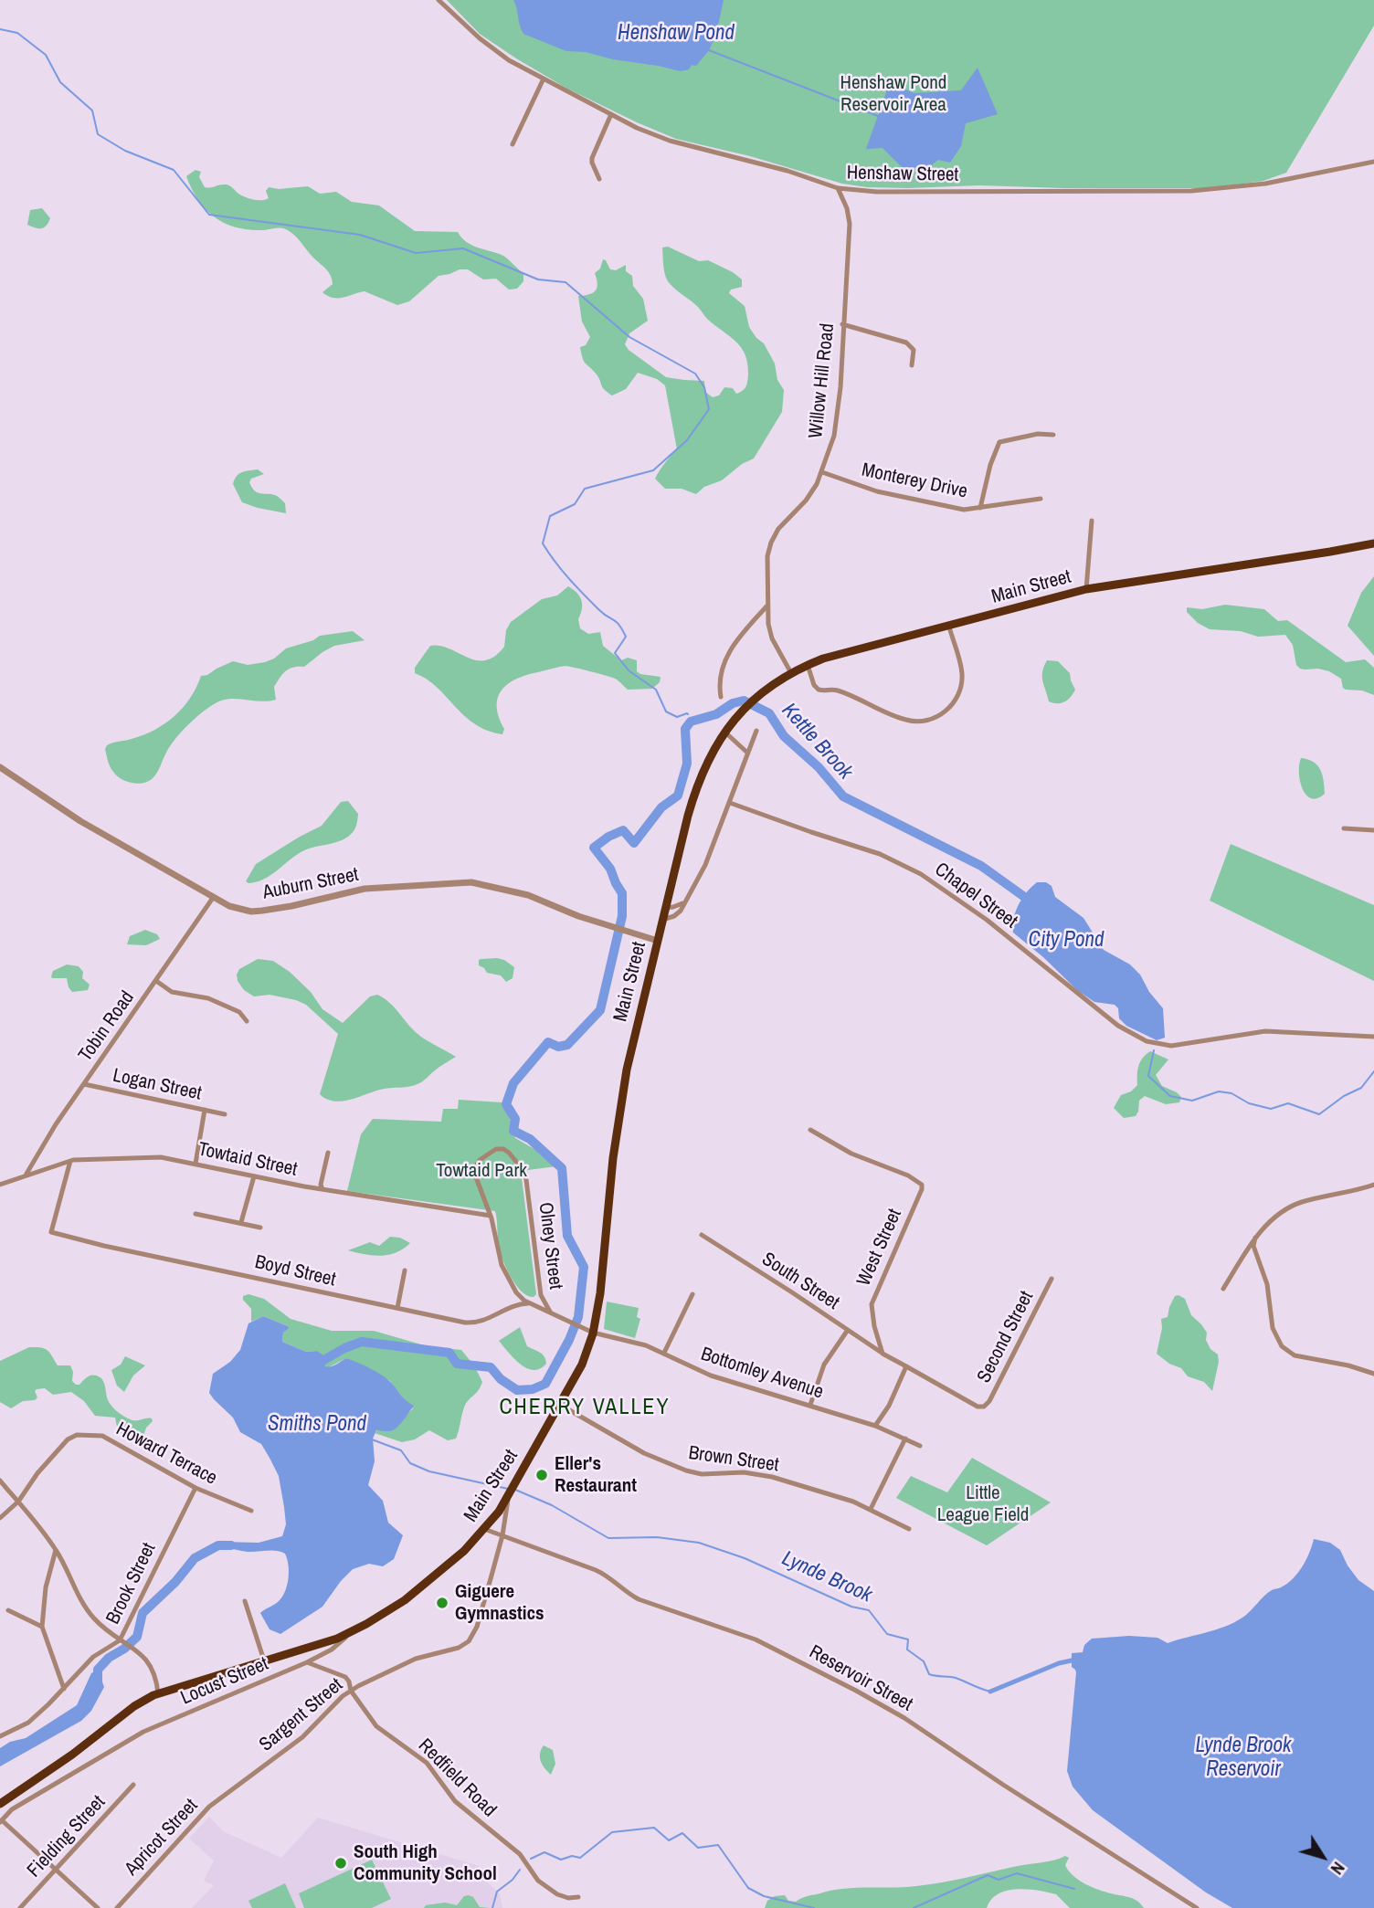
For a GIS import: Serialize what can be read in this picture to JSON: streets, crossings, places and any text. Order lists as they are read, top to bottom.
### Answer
{
  "streets": {
    "highway": ["Main Street"],
    "street": [
      "Henshaw Street",
      "Willow Hill Road",
      "Monterey Drive",
      "Auburn Street",
      "Chapel Street",
      "Tobin Road",
      "Logan Street",
      "Towtaid Street",
      "Olney Street",
      "West Street",
      "Boyd Street",
      "South Street",
      "Second Street",
      "Bottomley Avenue",
      "Howard Terrace",
      "Brown Street",
      "Brook Street",
      "Reservoir Street",
      "Locust Street",
      "Sargent Street",
      "Redfield Road",
      "Fielding Street",
      "Apricot Street"
    ]
  },
  "crossings": [
    ["Henshaw Street", "Willow Hill Road"],
    ["Willow Hill Road", "Monterey Drive"],
    ["Main Street", "Auburn Street"],
    ["Main Street", "Chapel Street"],
    ["Main Street", "Bottomley Avenue"],
    ["Main Street", "Brown Street"],
    ["Main Street", "Reservoir Street"],
    ["Main Street", "Locust Street"],
    ["Main Street", "Sargent Street"],
    ["Auburn Street", "Tobin Road"],
    ["Tobin Road", "Logan Street"],
    ["Tobin Road", "Towtaid Street"],
    ["Towtaid Street", "Olney Street"],
    ["Towtaid Street", "Boyd Street"],
    ["Olney Street", "Boyd Street"],
    ["Olney Street", "Bottomley Avenue"],
    ["West Street", "South Street"],
    ["Boyd Street", "Bottomley Avenue"],
    ["Howard Terrace", "Brook Street"],
    ["Reservoir Street", "Sargent Street"],
    ["Locust Street", "Redfield Road"],
    ["Sargent Street", "Redfield Road"],
    ["Sargent Street", "Apricot Street"]
  ],
  "districts": ["CHERRY VALLEY"],
  "water": [
    "Henshaw Pond",
    "Kettle Brook",
    "City Pond",
    "Smiths Pond",
    "Lynde Brook",
    "Lynde Brook Reservoir"
  ],
  "parks": ["Henshaw Pond Reservoir Area", "Towtaid Park", "Little League Field"],
  "places": ["Eller's Restaurant", "Giguere Gymnastics", "South High Community School"],
  "north": "bottom right"
}
